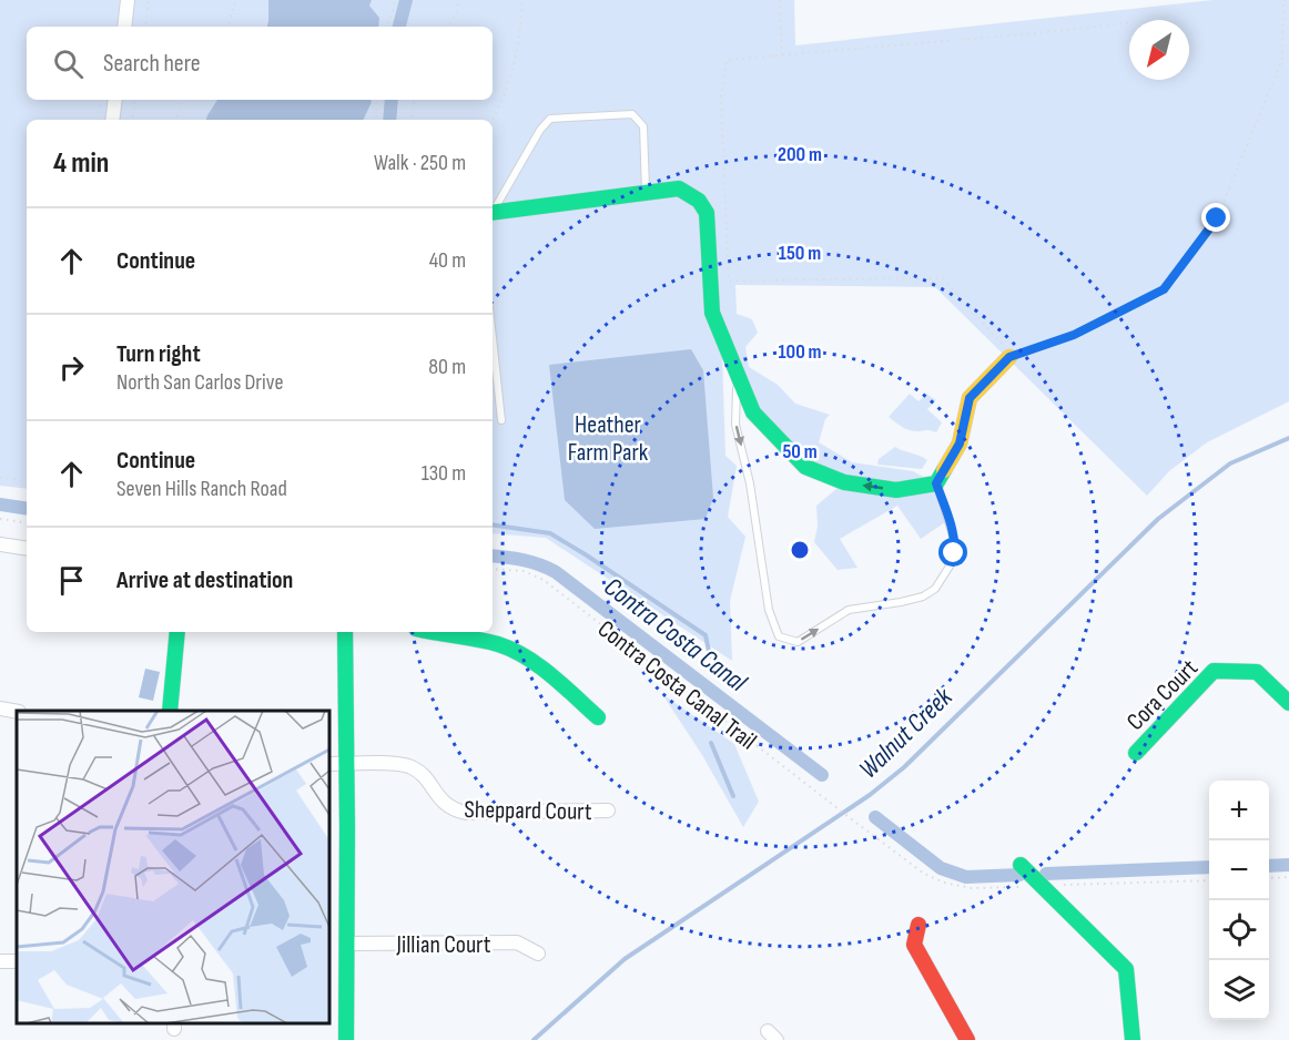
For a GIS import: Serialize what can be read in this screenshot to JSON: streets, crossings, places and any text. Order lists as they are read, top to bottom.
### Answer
{
  "streets": {
    "street": ["Cora Court", "Sheppard Court", "Jillian Court"],
    "path": ["Contra Costa Canal Trail"]
  },
  "water": ["Contra Costa Canal", "Walnut Creek"],
  "parks": ["Heather Farm Park"],
  "north": "bottom left",
  "page": {
    "search": "Search here",
    "heading": ["4 min", "Walk · 250 m"],
    "list": [
      ["Continue", "40 m"],
      ["Turn right", "North San Carlos Drive", "80 m"],
      ["Continue", "Seven Hills Ranch Road", "130 m"],
      "Arrive at destination"
    ],
    "map_buttons": ["+", "−"]
  },
  "rings": [
    "200 m",
    "150 m",
    "100 m",
    "50 m"
  ]
}
